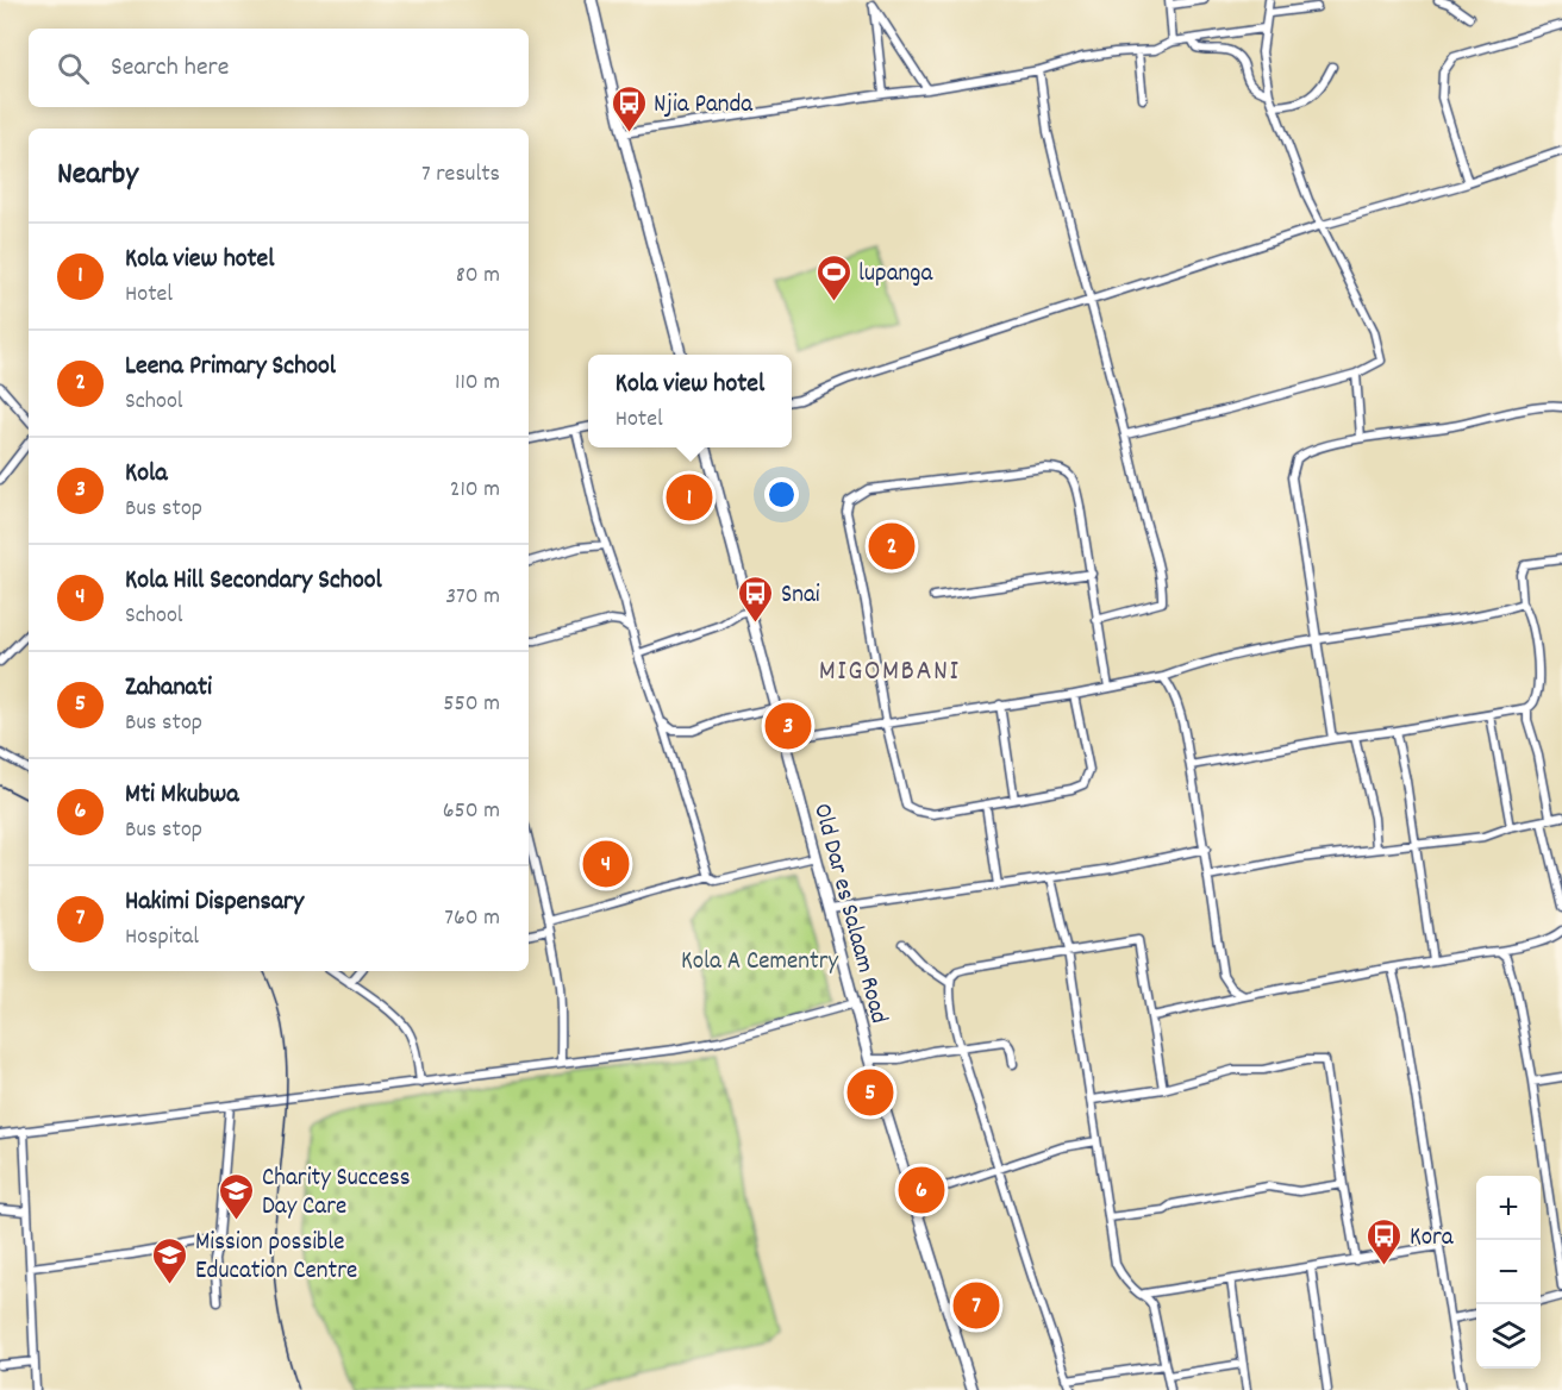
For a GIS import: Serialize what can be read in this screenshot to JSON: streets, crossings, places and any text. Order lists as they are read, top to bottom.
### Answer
{
  "streets": {
    "main road": ["Old Dar es Salaam Road"]
  },
  "districts": ["MIGOMBANI"],
  "parks": ["Kola A Cementry"],
  "places": {
    "bus stop": ["Njia Panda", "Snai", "Kora"],
    "sports": ["lupanga"],
    "school or university": ["Charity Success Day Care", "Mission possible Education Centre"]
  },
  "page": {
    "search": "Search here",
    "heading": ["Nearby", "7 results"],
    "list": [
      {
        "mark": "1",
        "name": "Kola view hotel",
        "note": "Hotel",
        "value": "80 m"
      },
      {
        "mark": "2",
        "name": "Leena Primary School",
        "note": "School",
        "value": "110 m"
      },
      {
        "mark": "3",
        "name": "Kola",
        "note": "Bus stop",
        "value": "210 m"
      },
      {
        "mark": "4",
        "name": "Kola Hill Secondary School",
        "note": "School",
        "value": "370 m"
      },
      {
        "mark": "5",
        "name": "Zahanati",
        "note": "Bus stop",
        "value": "550 m"
      },
      {
        "mark": "6",
        "name": "Mti Mkubwa",
        "note": "Bus stop",
        "value": "650 m"
      },
      {
        "mark": "7",
        "name": "Hakimi Dispensary",
        "note": "Hospital",
        "value": "760 m"
      }
    ],
    "popup": ["Kola view hotel", "Hotel"],
    "pins": [
      "1",
      "2",
      "3",
      "4",
      "5",
      "6",
      "7"
    ],
    "map_buttons": ["+", "−"]
  }
}
